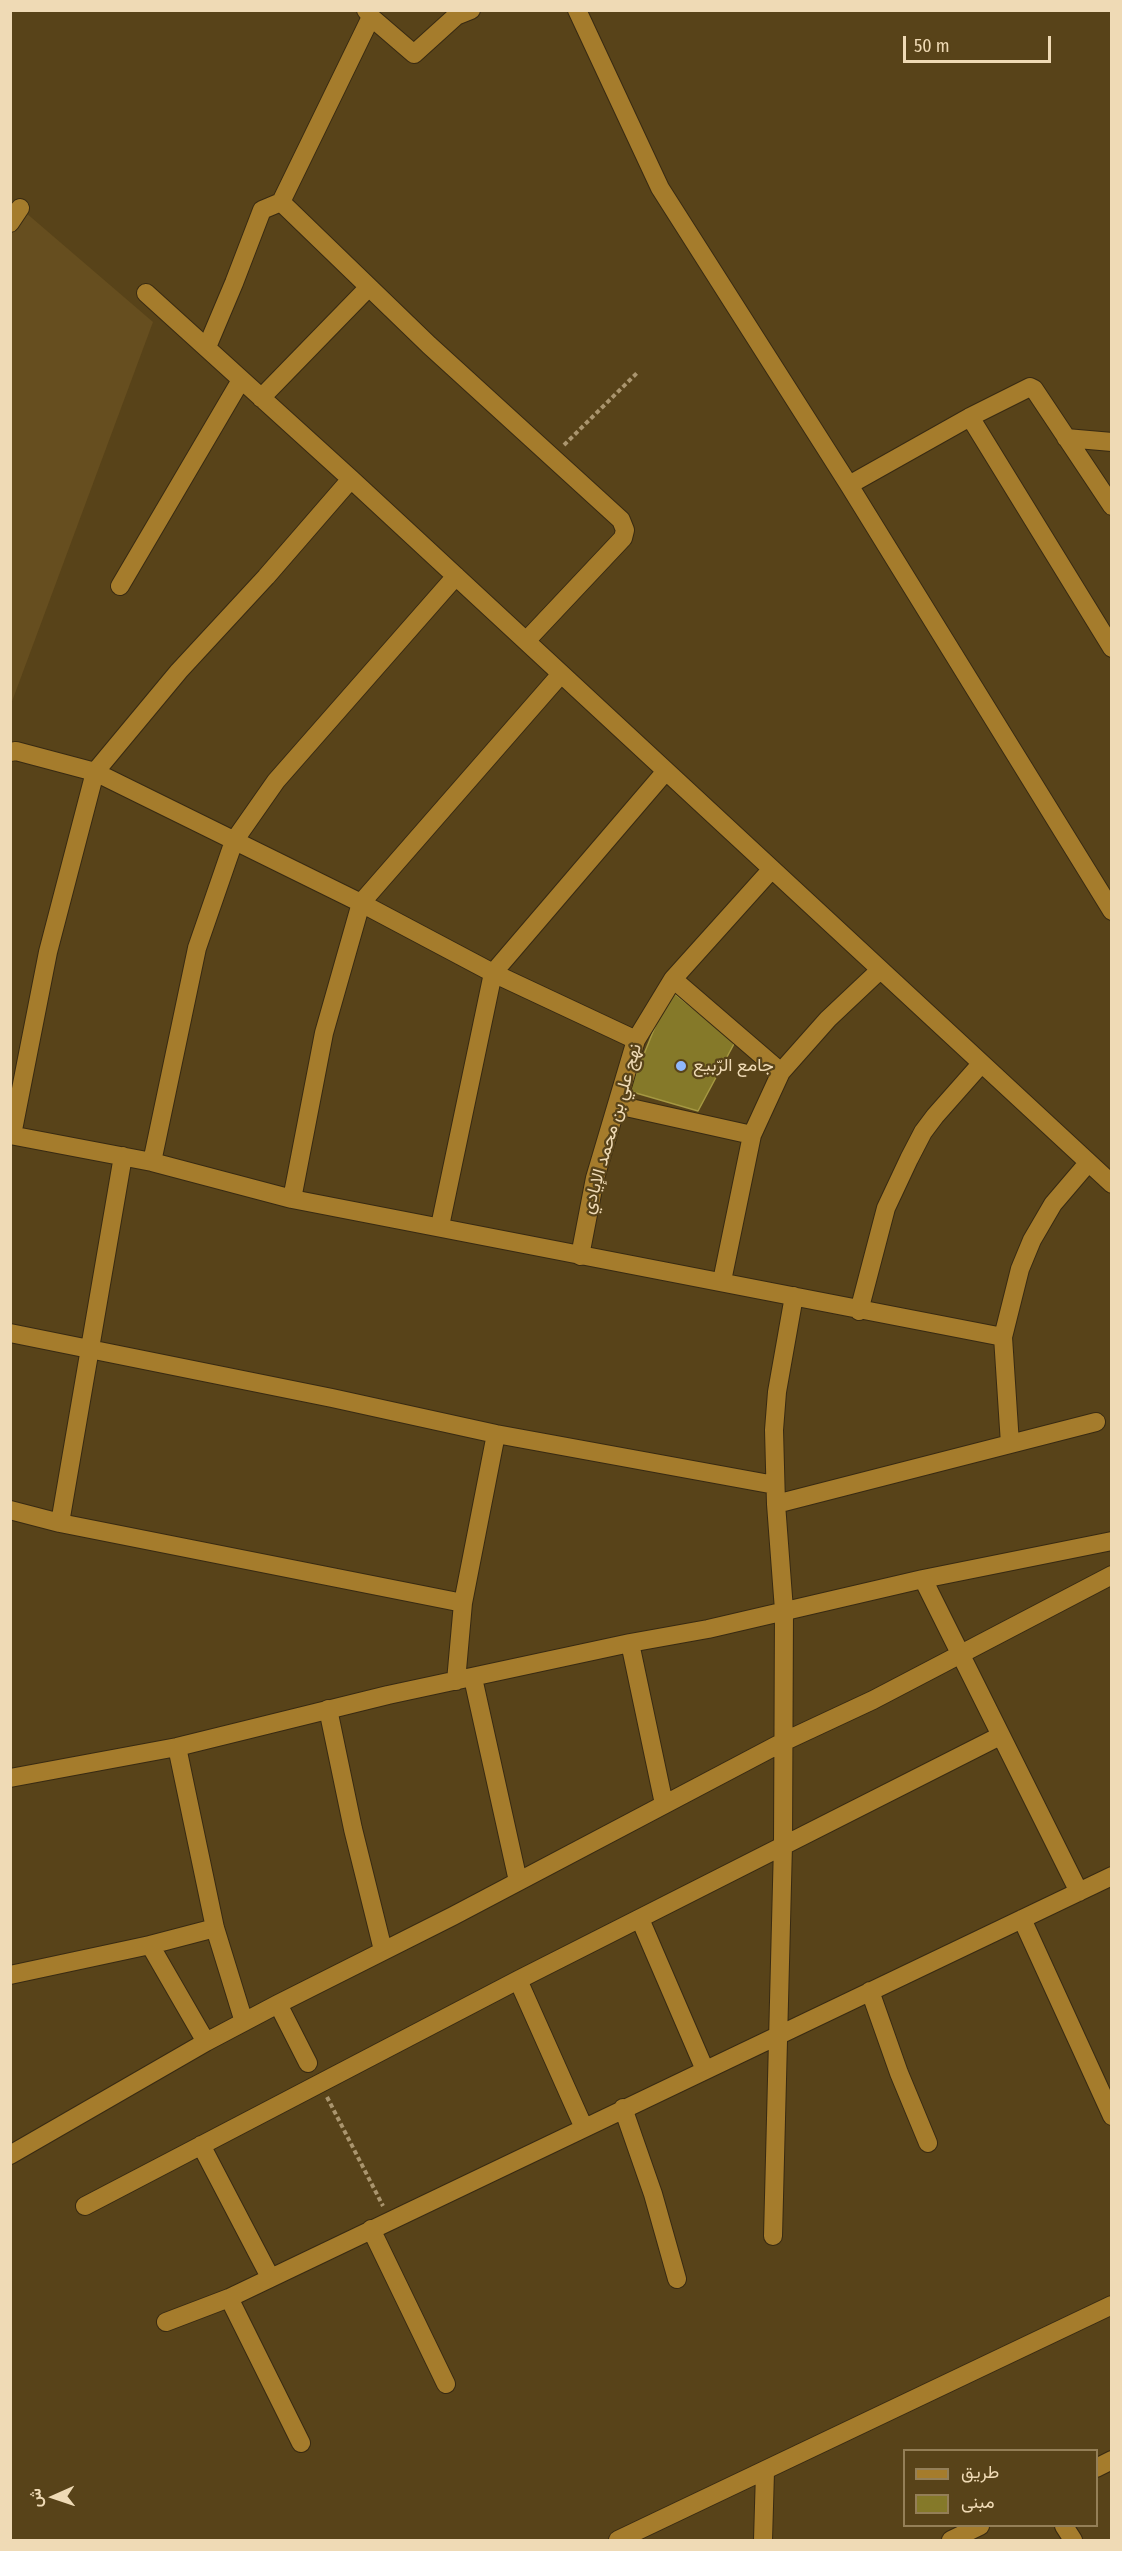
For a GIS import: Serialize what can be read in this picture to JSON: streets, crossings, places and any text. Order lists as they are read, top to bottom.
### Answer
{
  "streets": {
    "street": ["نهج علي بن محمد الإيادي"]
  },
  "places": ["جامع الرّبيع"],
  "legend": ["طريق", "مبنى"],
  "scale_bar": "50 m",
  "north": "left"
}
